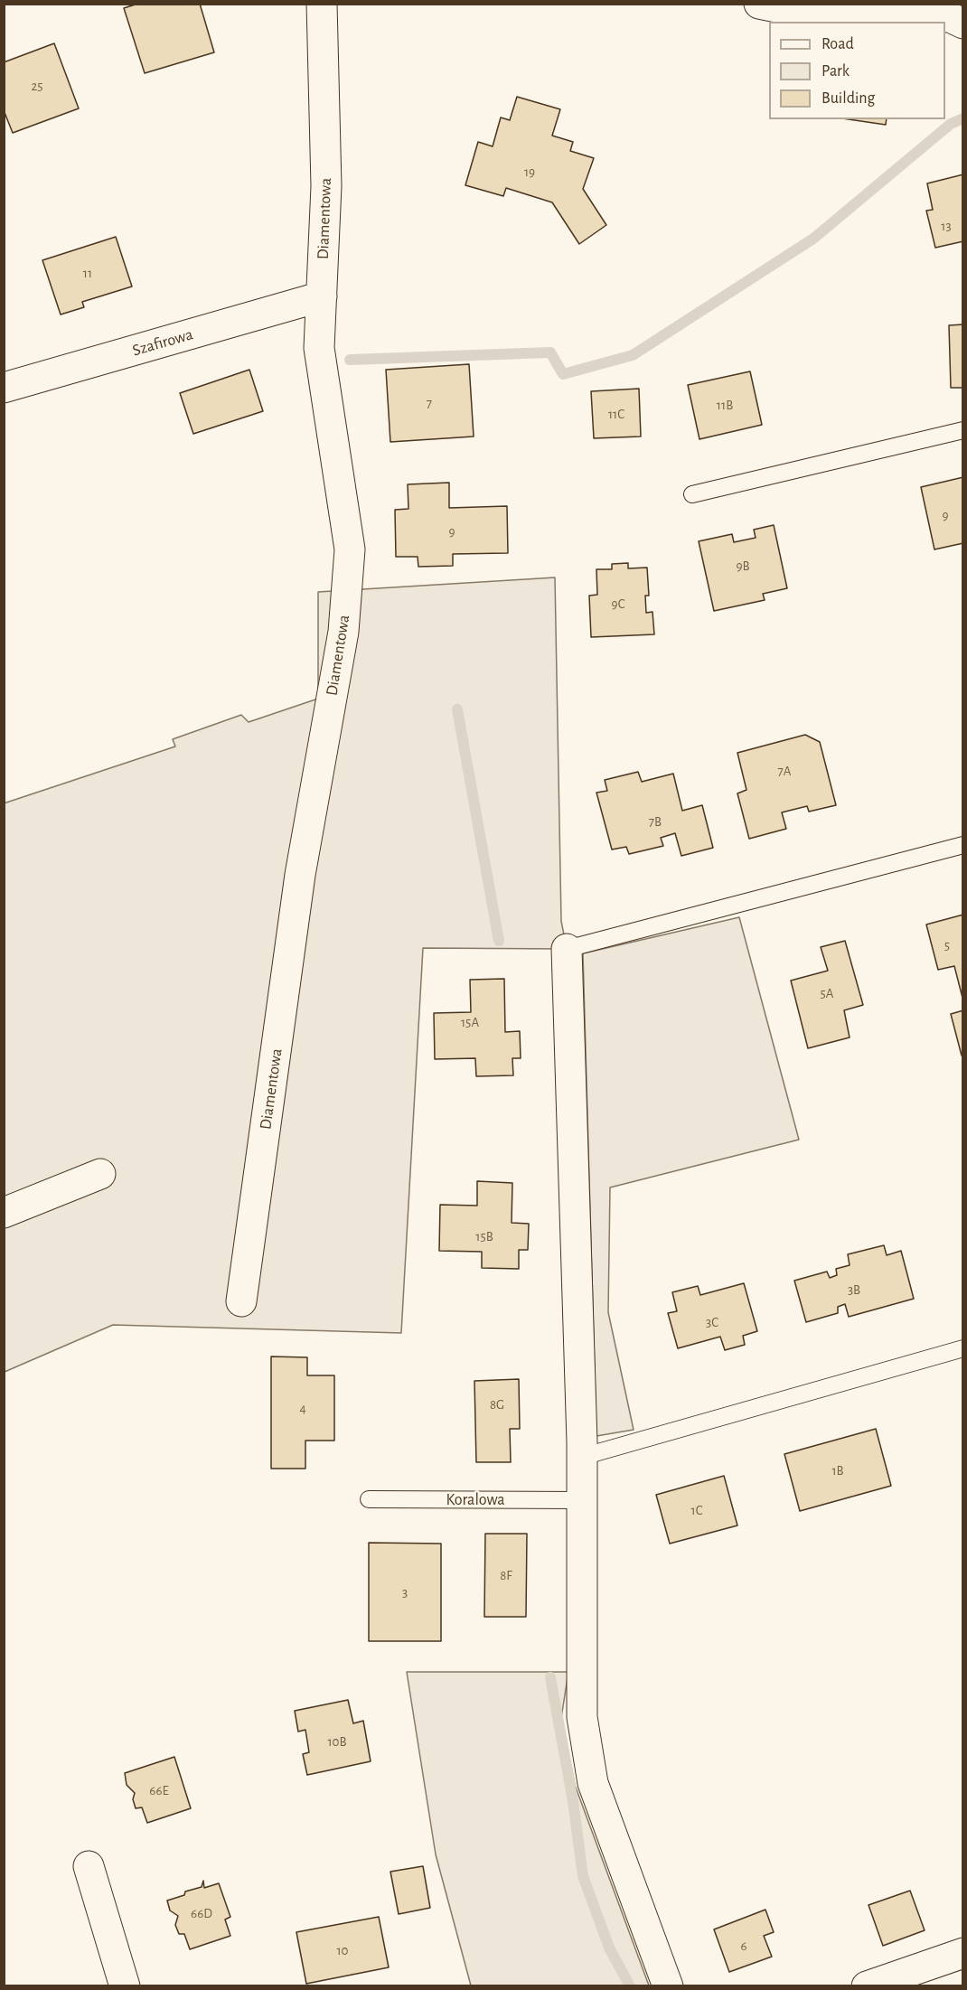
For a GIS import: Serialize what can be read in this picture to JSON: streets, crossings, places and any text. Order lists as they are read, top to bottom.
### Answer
{
  "streets": {
    "street": ["Diamentowa", "Szafirowa"],
    "lane": ["Koralowa"]
  },
  "crossings": [
    ["Diamentowa", "Szafirowa"]
  ],
  "house_numbers": [
    "25",
    "19",
    "13",
    "11",
    "7",
    "11B",
    "11C",
    "9",
    "9",
    "9B",
    "9C",
    "7A",
    "7B",
    "5",
    "5A",
    "15A",
    "15B",
    "3B",
    "3C",
    "8G",
    "4",
    "1B",
    "1C",
    "8F",
    "3",
    "10B",
    "66E",
    "66D",
    "6",
    "10"
  ],
  "legend": ["Road", "Park", "Building"]
}
